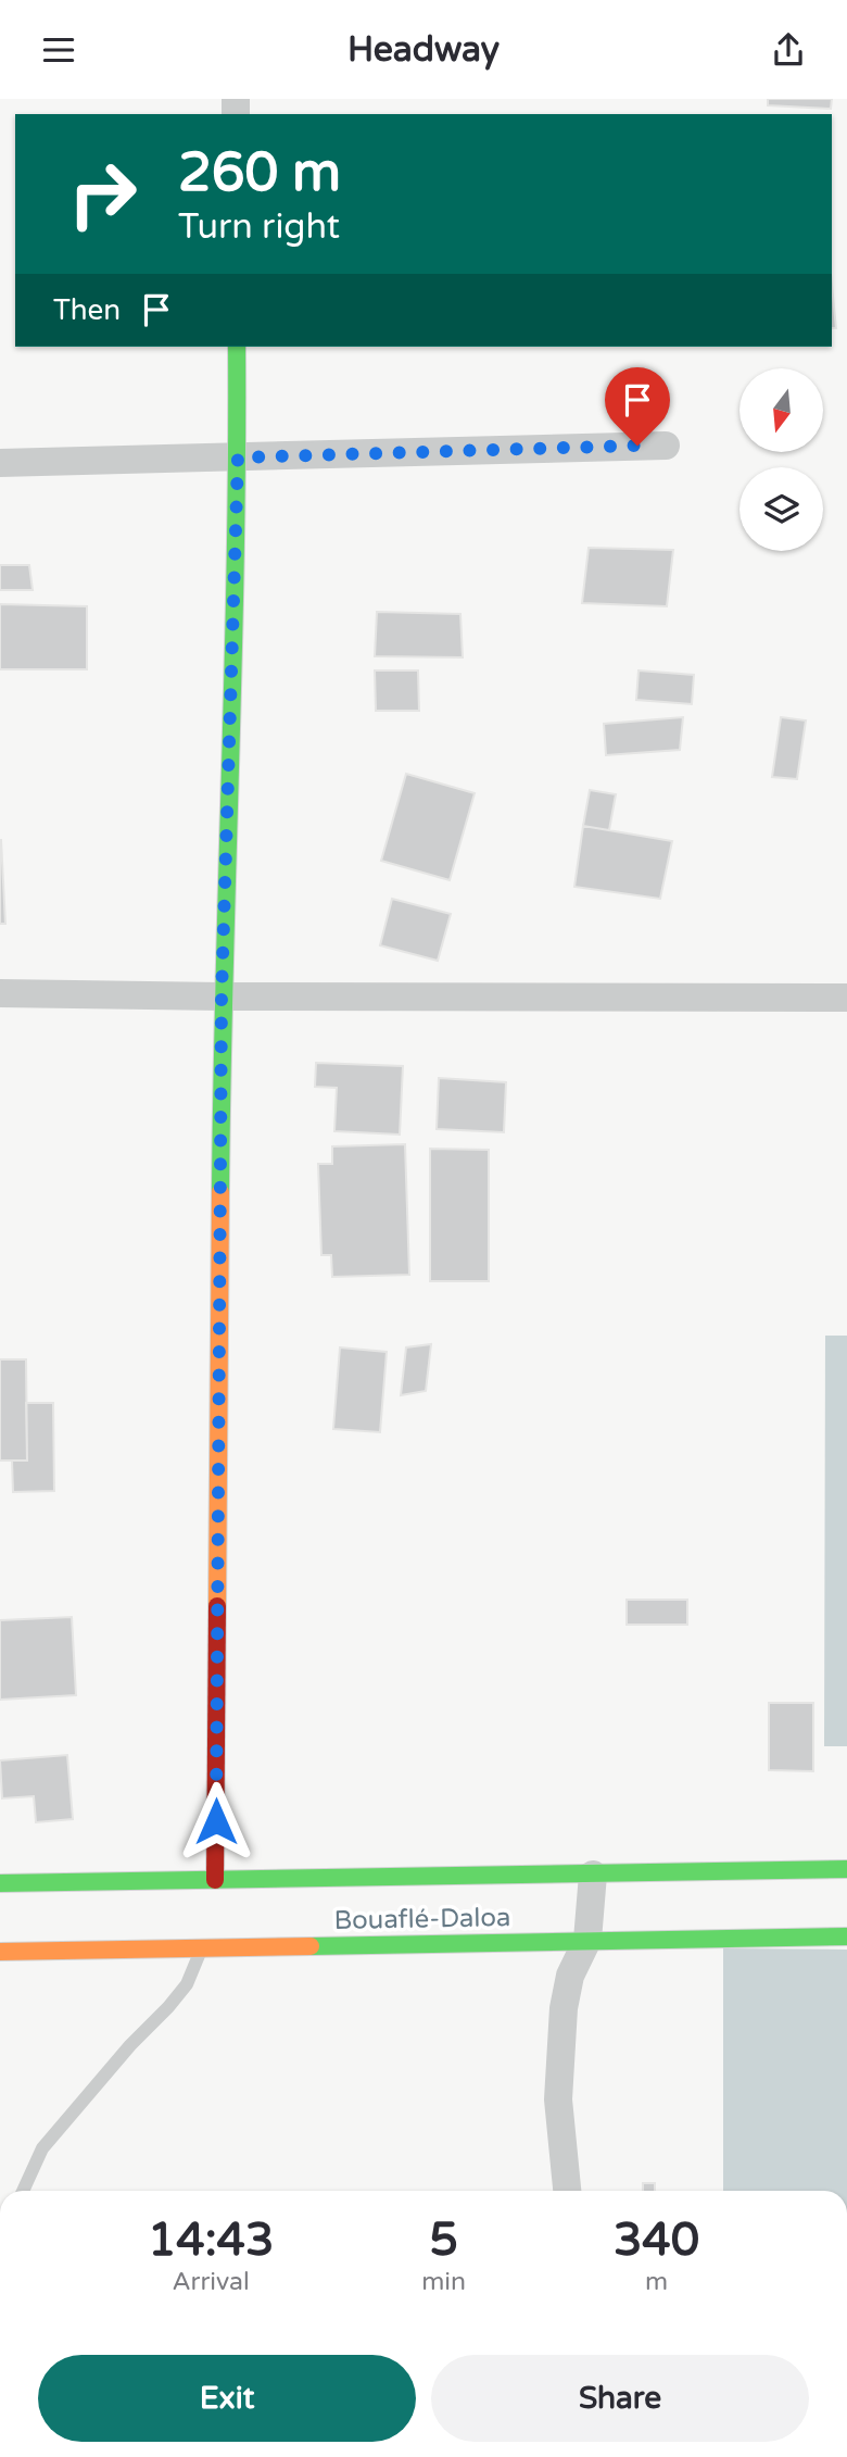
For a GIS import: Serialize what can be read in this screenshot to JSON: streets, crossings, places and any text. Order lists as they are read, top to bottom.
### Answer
{
  "streets": {
    "main road": ["Bouaflé-Daloa"]
  },
  "north": "bottom",
  "page": {
    "header": "Headway",
    "turn": ["260 m", "Turn right"],
    "then": "Then",
    "eta": [
      "14:43",
      "Arrival",
      "5",
      "min",
      "340",
      "m"
    ],
    "buttons": ["Exit", "Share"]
  }
}
